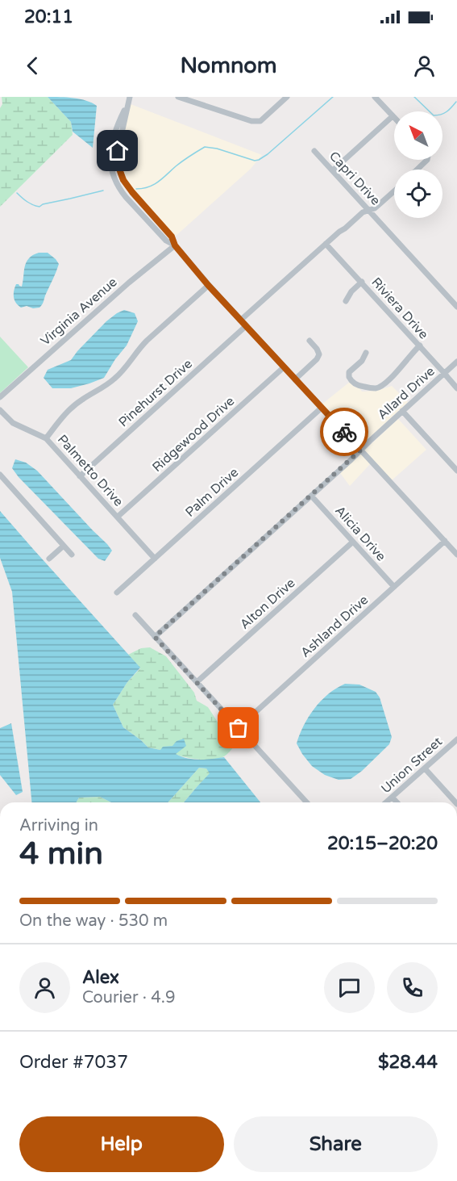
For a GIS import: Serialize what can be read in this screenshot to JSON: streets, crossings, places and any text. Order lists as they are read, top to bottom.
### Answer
{
  "streets": {
    "street": [
      "Capri Drive",
      "Riviera Drive",
      "Virginia Avenue",
      "Pinehurst Drive",
      "Allard Drive",
      "Ridgewood Drive",
      "Palmetto Drive",
      "Palm Drive",
      "Alicia Drive",
      "Alton Drive",
      "Ashland Drive",
      "Union Street"
    ]
  },
  "crossings": [
    ["Riviera Drive", "Allard Drive"],
    ["Pinehurst Drive", "Palmetto Drive"],
    ["Allard Drive", "Alicia Drive"],
    ["Ridgewood Drive", "Palmetto Drive"],
    ["Palmetto Drive", "Palm Drive"],
    ["Alicia Drive", "Alton Drive"],
    ["Alicia Drive", "Ashland Drive"]
  ],
  "north": "top left",
  "page": {
    "status": "20:11",
    "header": "Nomnom",
    "heading": ["4 min", "Arriving in", "20:15–20:20"],
    "panel": [
      "Alex",
      "Courier · 4.9",
      "Order #7037",
      "$28.44"
    ],
    "bar": "On the way · 530 m",
    "buttons": ["Help", "Share"]
  }
}
